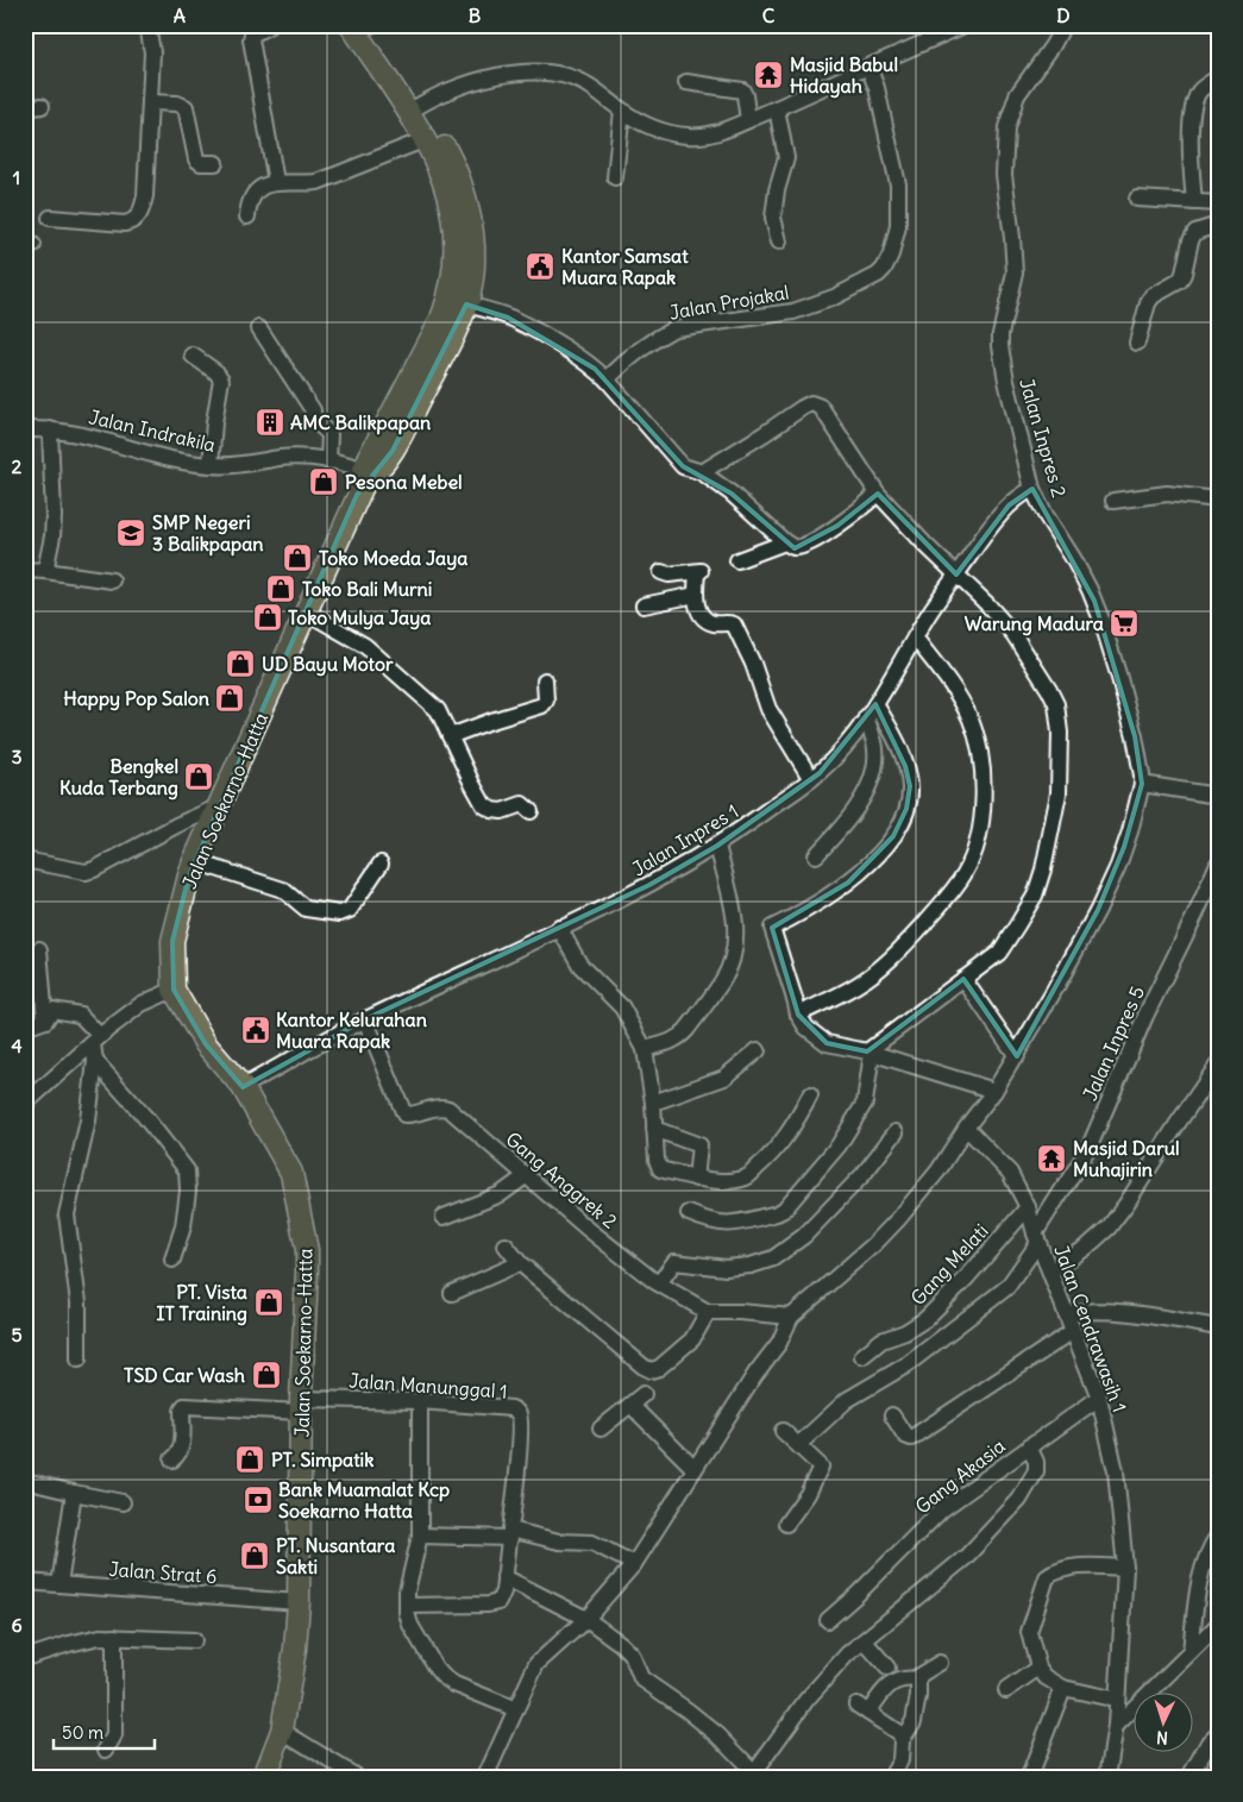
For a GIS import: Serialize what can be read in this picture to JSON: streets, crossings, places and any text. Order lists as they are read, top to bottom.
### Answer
{
  "streets": {
    "highway": ["Jalan Soekarno-Hatta"],
    "street": [
      "Jalan Projakal",
      "Jalan Indrakila",
      "Jalan Inpres 2",
      "Jalan Inpres 1",
      "Jalan Inpres 5",
      "Gang Anggrek 2",
      "Gang Melati",
      "Jalan Cendrawasih 1",
      "Jalan Manunggal 1",
      "Gang Akasia",
      "Jalan Strat 6"
    ]
  },
  "crossings": [
    ["Jalan Indrakila", "Jalan Soekarno-Hatta"],
    ["Jalan Inpres 2", "Jalan Inpres 1"],
    ["Jalan Soekarno-Hatta", "Jalan Inpres 1"],
    ["Jalan Soekarno-Hatta", "Jalan Manunggal 1"],
    ["Jalan Soekarno-Hatta", "Jalan Strat 6"],
    ["Jalan Inpres 1", "Gang Anggrek 2"],
    ["Jalan Inpres 5", "Jalan Cendrawasih 1"],
    ["Gang Melati", "Jalan Cendrawasih 1"],
    ["Jalan Cendrawasih 1", "Gang Akasia"]
  ],
  "places": {
    "temple": ["Masjid Babul Hidayah", "Masjid Darul Muhajirin"],
    "public building": ["Kantor Samsat Muara Rapak", "Kantor Kelurahan Muara Rapak"],
    "building": ["AMC Balikpapan"],
    "shop": [
      "Pesona Mebel",
      "Toko Moeda Jaya",
      "Toko Bali Murni",
      "Toko Mulya Jaya",
      "UD Bayu Motor",
      "Happy Pop Salon",
      "Bengkel Kuda Terbang",
      "PT. Vista IT Training",
      "TSD Car Wash",
      "PT. Simpatik",
      "PT. Nusantara Sakti"
    ],
    "school or university": ["SMP Negeri 3 Balikpapan"],
    "supermarket": ["Warung Madura"],
    "bank": ["Bank Muamalat Kcp Soekarno Hatta"]
  },
  "scale_bar": "50 m",
  "north": "bottom",
  "grid": {
    "columns": [
      "A",
      "B",
      "C",
      "D"
    ],
    "rows": [
      "1",
      "2",
      "3",
      "4",
      "5",
      "6"
    ]
  }
}
